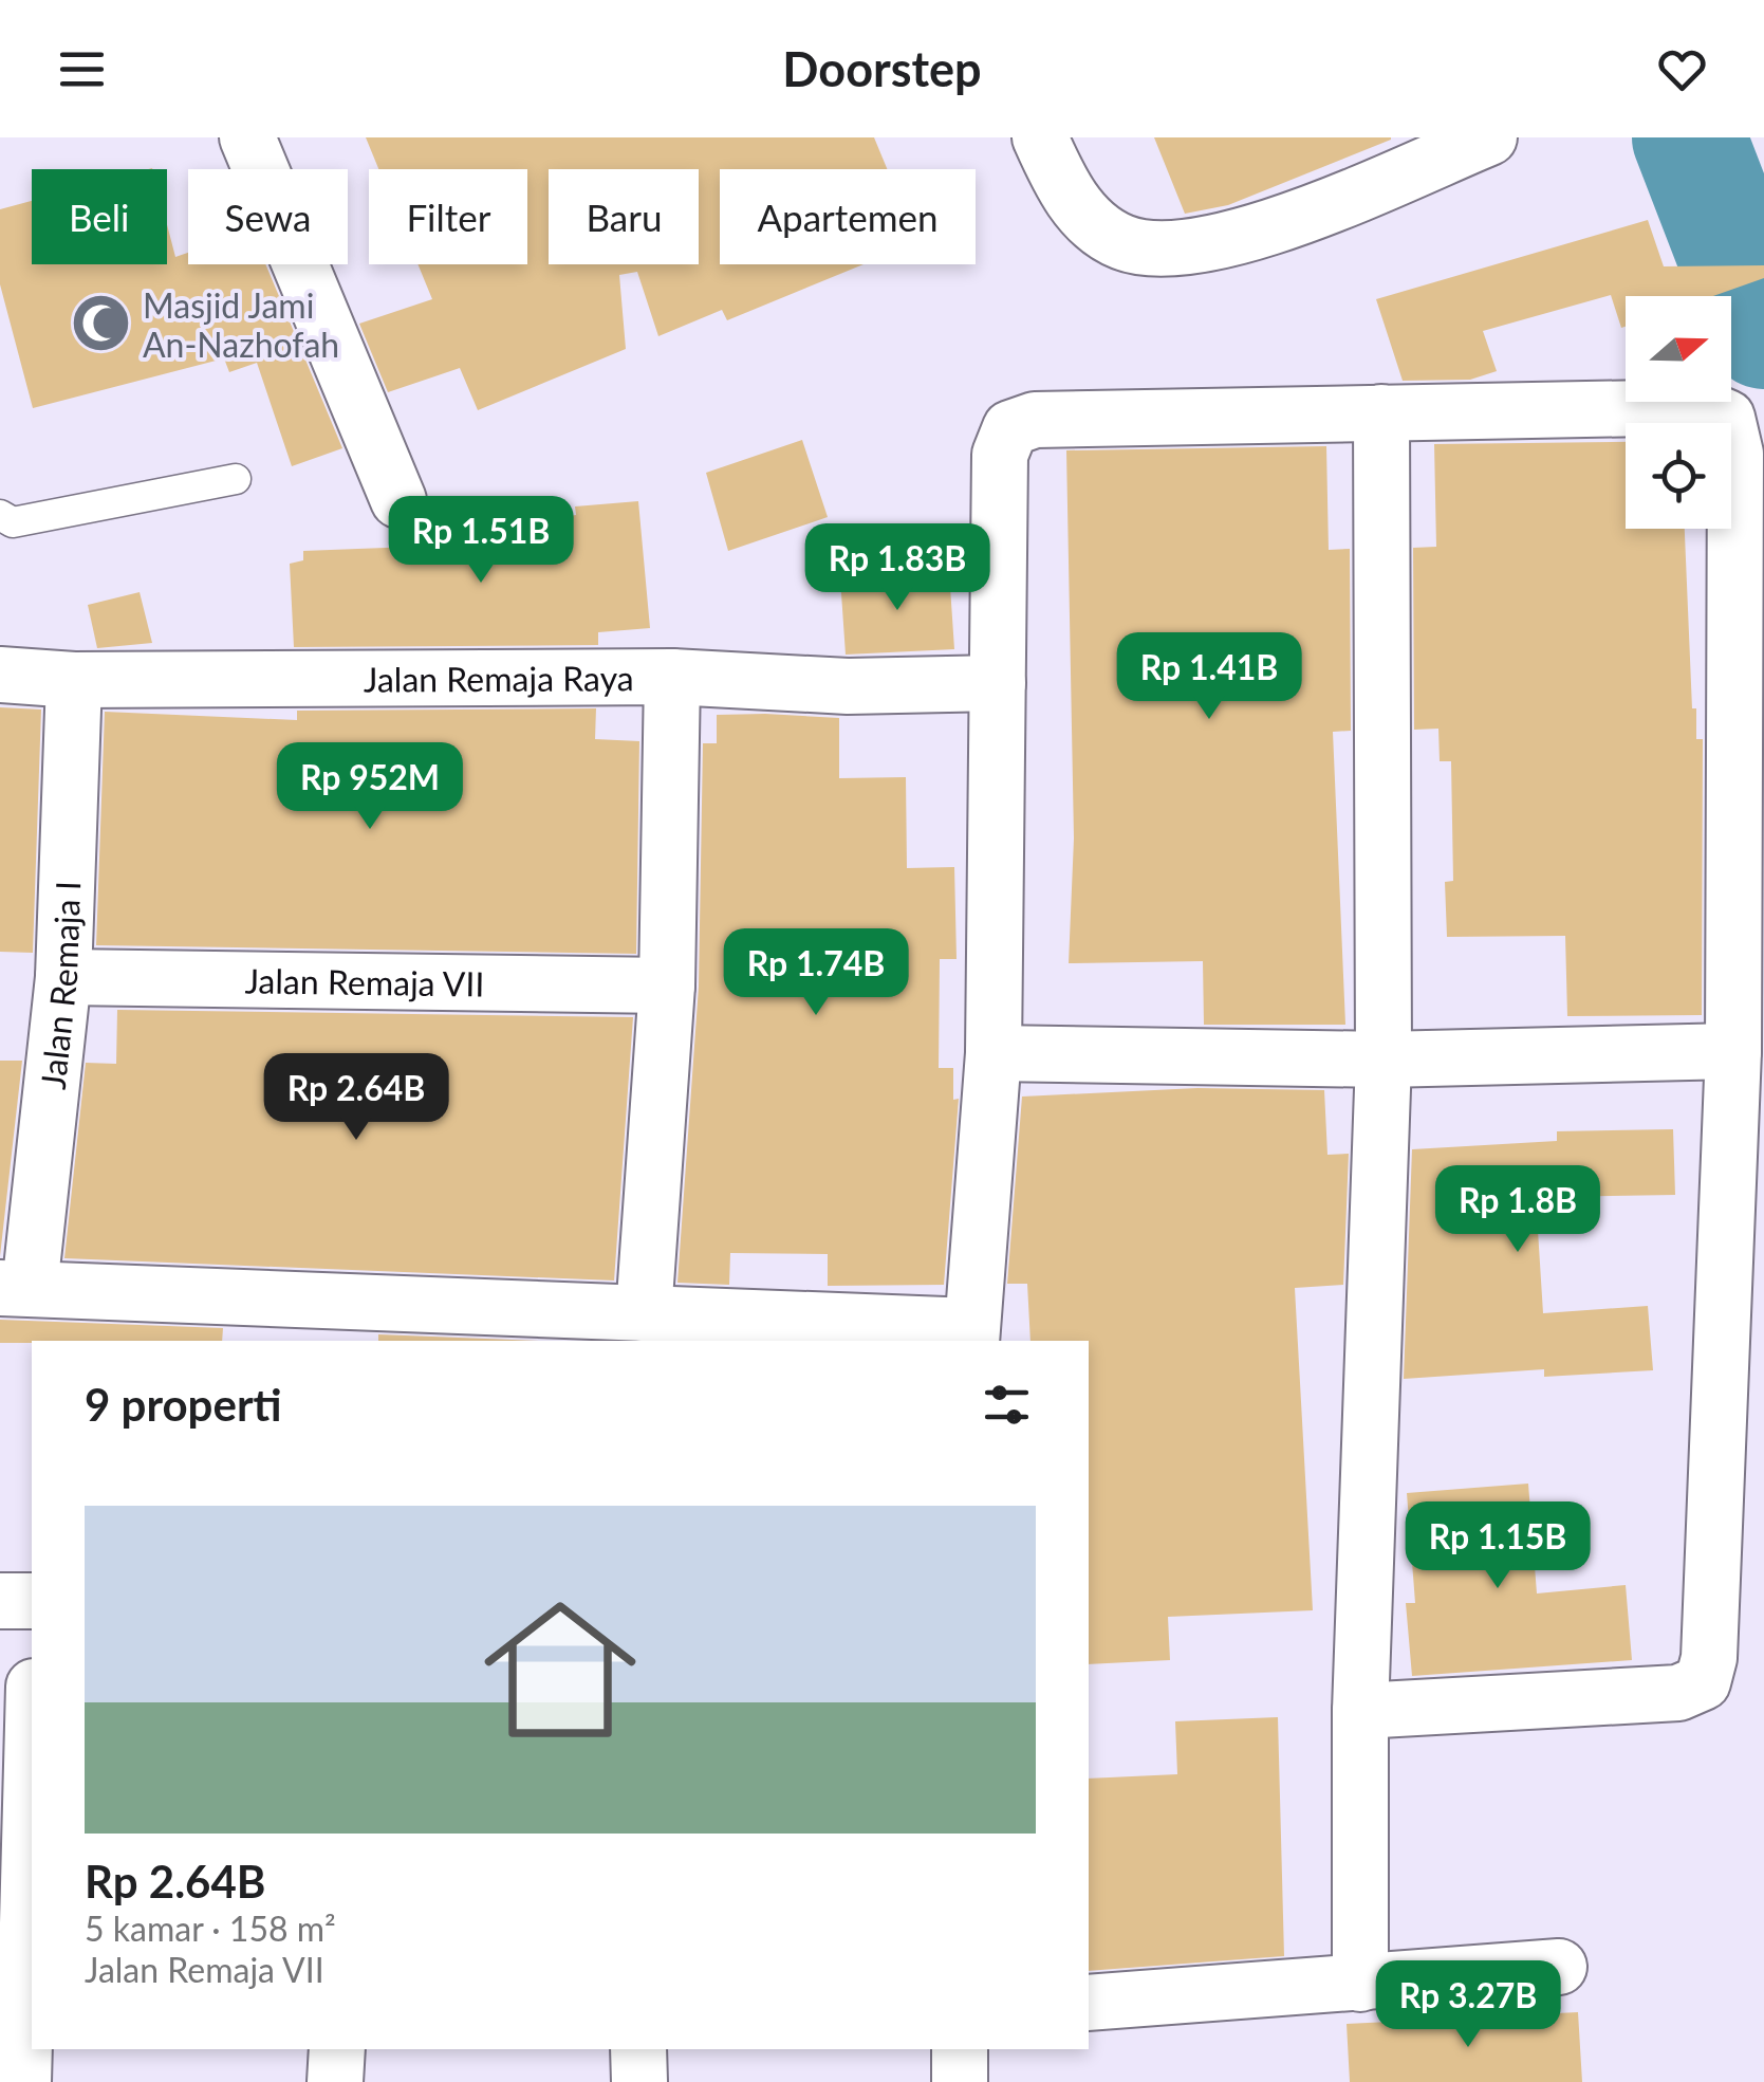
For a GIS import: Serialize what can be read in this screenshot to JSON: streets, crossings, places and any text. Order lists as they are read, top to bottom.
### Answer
{
  "streets": {
    "street": ["Jalan Remaja Raya", "Jalan Remaja VII", "Jalan Remaja I"]
  },
  "crossings": [
    ["Jalan Remaja Raya", "Jalan Remaja I"],
    ["Jalan Remaja VII", "Jalan Remaja I"]
  ],
  "places": {
    "mosque": ["Masjid Jami An-Nazhofah"]
  },
  "north": "right",
  "page": {
    "header": "Doorstep",
    "chip": [
      "Beli",
      "Sewa",
      "Filter",
      "Baru",
      "Apartemen"
    ],
    "price": [
      "Rp 1.51B",
      "Rp 1.83B",
      "Rp 1.41B",
      "Rp 952M",
      "Rp 1.74B",
      "Rp 2.64B",
      "Rp 1.8B",
      "Rp 1.15B",
      "Rp 3.27B"
    ],
    "heading": "9 properti",
    "list": [
      {
        "name": "Rp 2.64B",
        "note": "5 kamar · 158 m² · Jalan Remaja VII"
      }
    ]
  }
}
